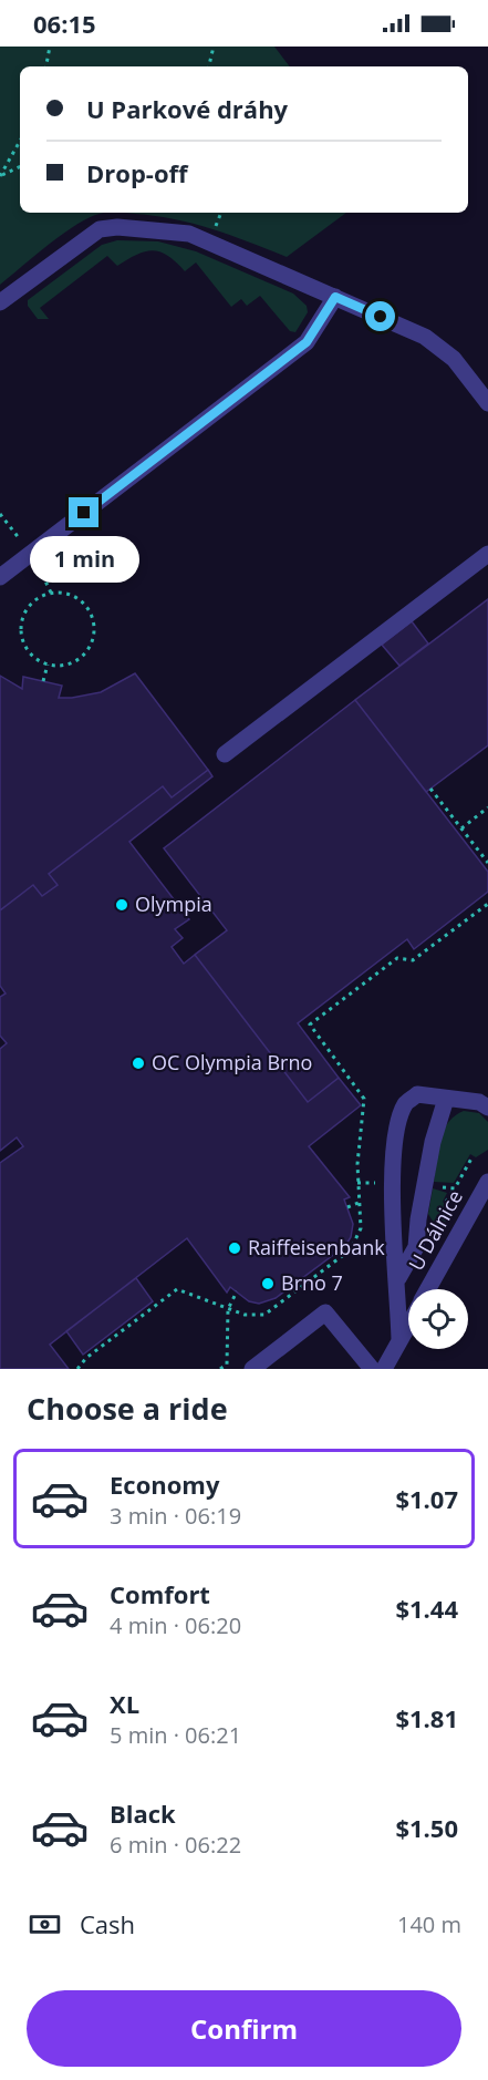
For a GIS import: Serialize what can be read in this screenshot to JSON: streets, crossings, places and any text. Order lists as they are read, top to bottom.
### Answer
{
  "streets": {
    "street": ["U Dálnice"]
  },
  "places": [
    "Olympia",
    "OC Olympia Brno",
    "Raiffeisenbank",
    "Brno 7"
  ],
  "page": {
    "status": "06:15",
    "banner": ["U Parkové dráhy", "Drop-off"],
    "bubble": "1 min",
    "heading": "Choose a ride",
    "list": [
      {
        "name": "Economy",
        "note": "3 min · 06:19",
        "value": "$1.07"
      },
      {
        "name": "Comfort",
        "note": "4 min · 06:20",
        "value": "$1.44"
      },
      {
        "name": "XL",
        "note": "5 min · 06:21",
        "value": "$1.81"
      },
      {
        "name": "Black",
        "note": "6 min · 06:22",
        "value": "$1.50"
      }
    ],
    "pay": ["Cash", "140 m"],
    "buttons": "Confirm"
  }
}
